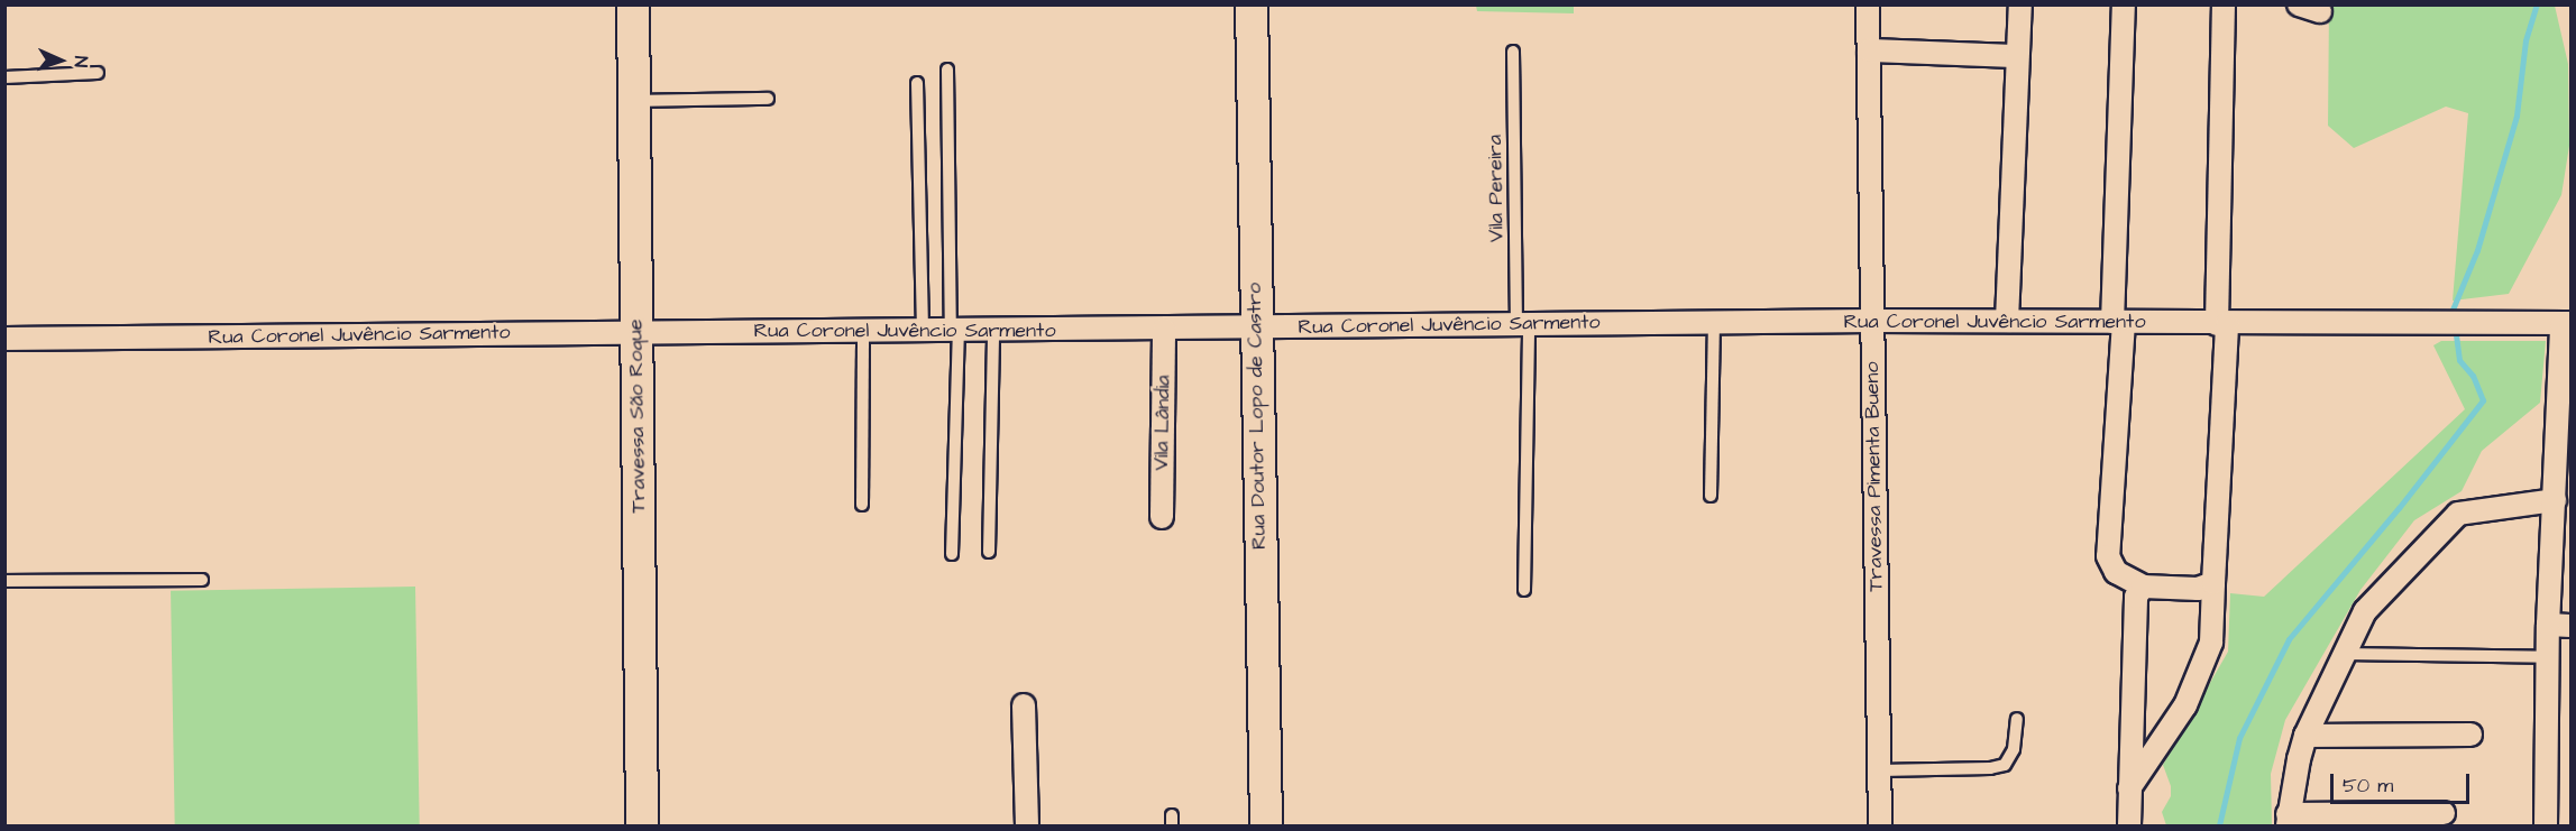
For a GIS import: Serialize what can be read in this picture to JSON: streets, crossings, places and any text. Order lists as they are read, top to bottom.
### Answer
{
  "streets": {
    "main road": ["Travessa São Roque", "Rua Doutor Lopo de Castro"],
    "street": ["Rua Coronel Juvêncio Sarmento", "Vila Lândia", "Travessa Pimenta Bueno"],
    "lane": ["Vila Pereira"]
  },
  "crossings": [
    ["Vila Pereira", "Rua Coronel Juvêncio Sarmento"],
    ["Rua Coronel Juvêncio Sarmento", "Travessa São Roque"],
    ["Rua Coronel Juvêncio Sarmento", "Rua Doutor Lopo de Castro"],
    ["Rua Coronel Juvêncio Sarmento", "Vila Lândia"],
    ["Rua Coronel Juvêncio Sarmento", "Travessa Pimenta Bueno"]
  ],
  "scale_bar": "50 m",
  "north": "right"
}
